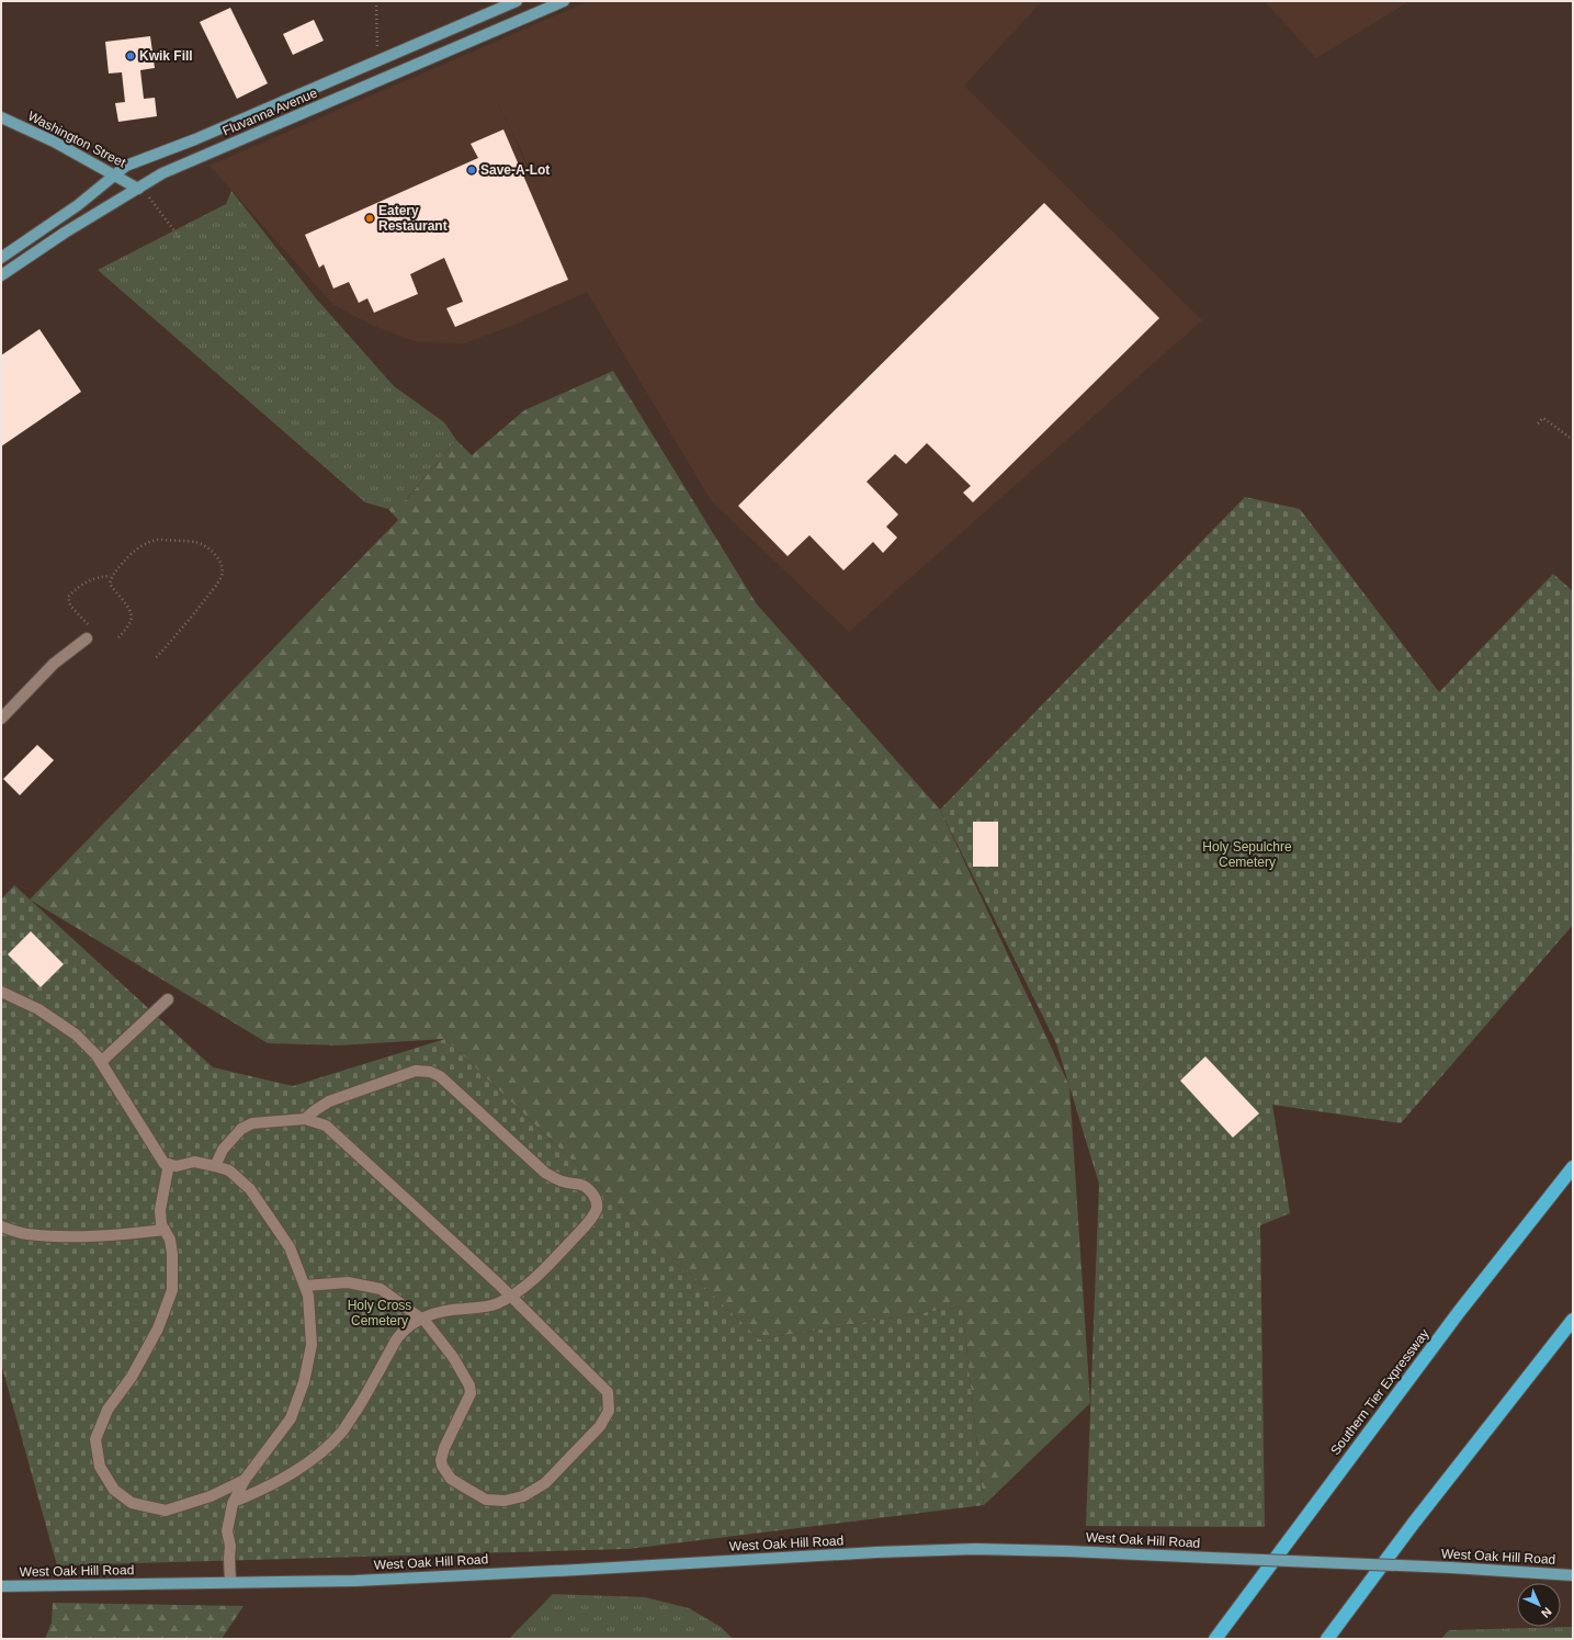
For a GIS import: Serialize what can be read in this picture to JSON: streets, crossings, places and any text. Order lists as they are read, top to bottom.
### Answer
{
  "streets": {
    "highway": ["Southern Tier Expressway"],
    "main road": ["Fluvanna Avenue", "Washington Street", "West Oak Hill Road"]
  },
  "crossings": [
    ["Fluvanna Avenue", "Washington Street"]
  ],
  "parks": ["Holy Sepulchre Cemetery", "Holy Cross Cemetery"],
  "places": ["Kwik Fill", "Save-A-Lot", "Eatery Restaurant"],
  "north": "bottom right"
}
